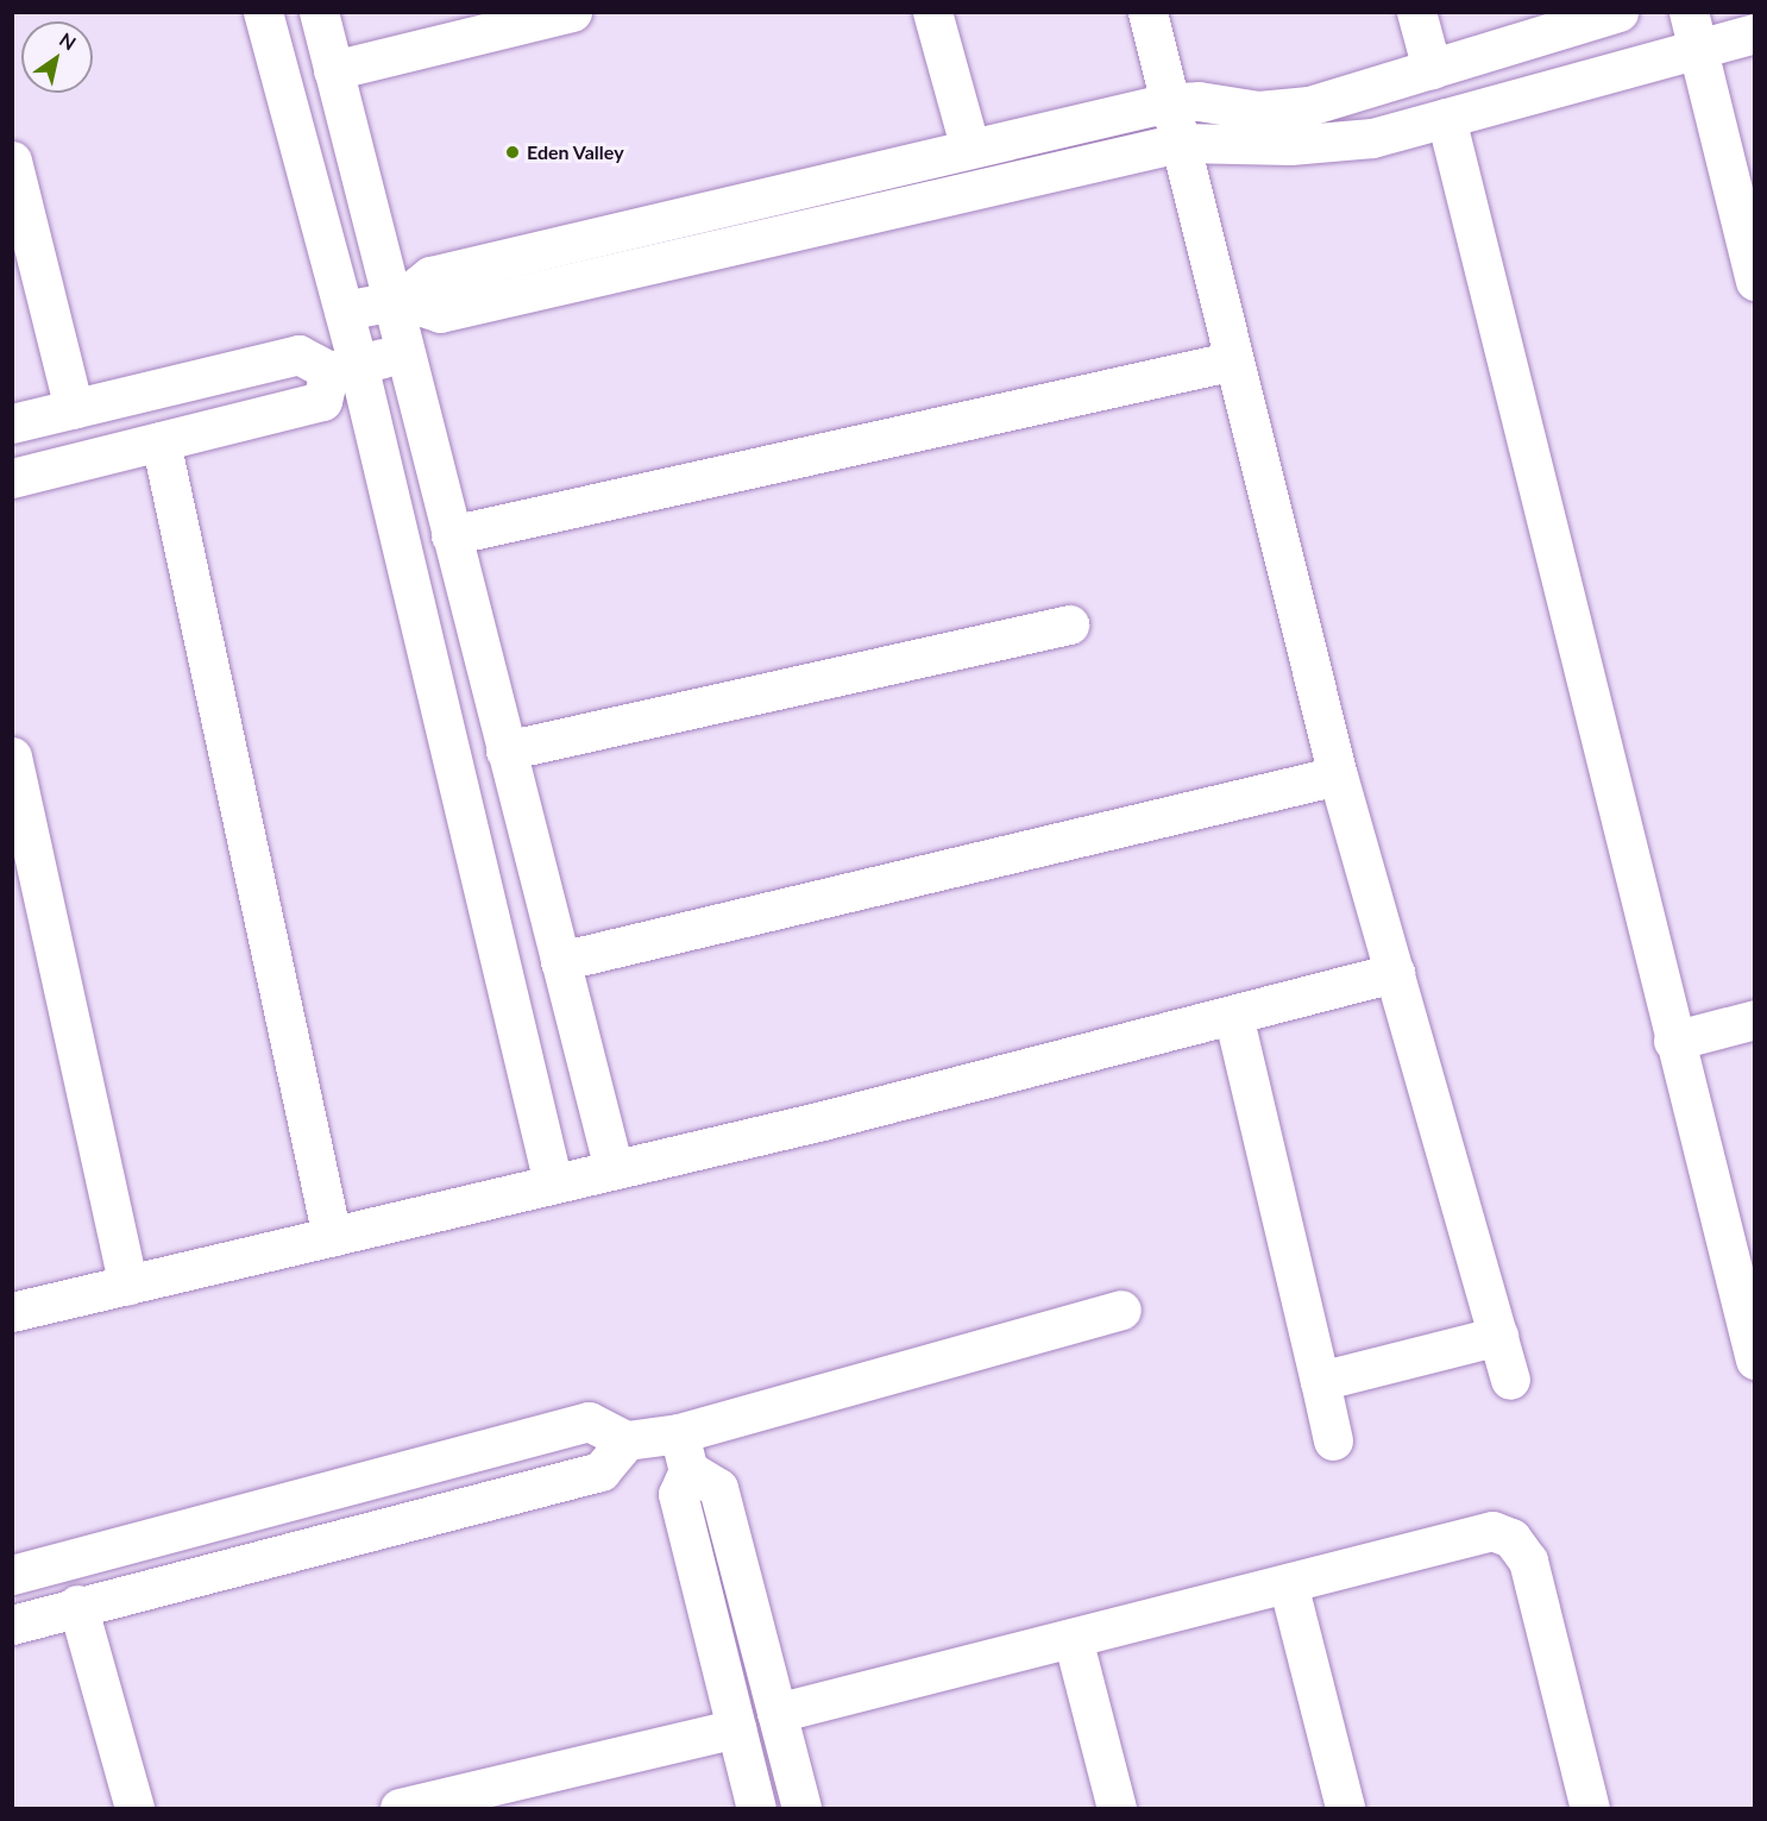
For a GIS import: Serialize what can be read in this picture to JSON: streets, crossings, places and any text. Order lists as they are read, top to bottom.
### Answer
{
  "places": ["Eden Valley"],
  "north": "top right"
}
